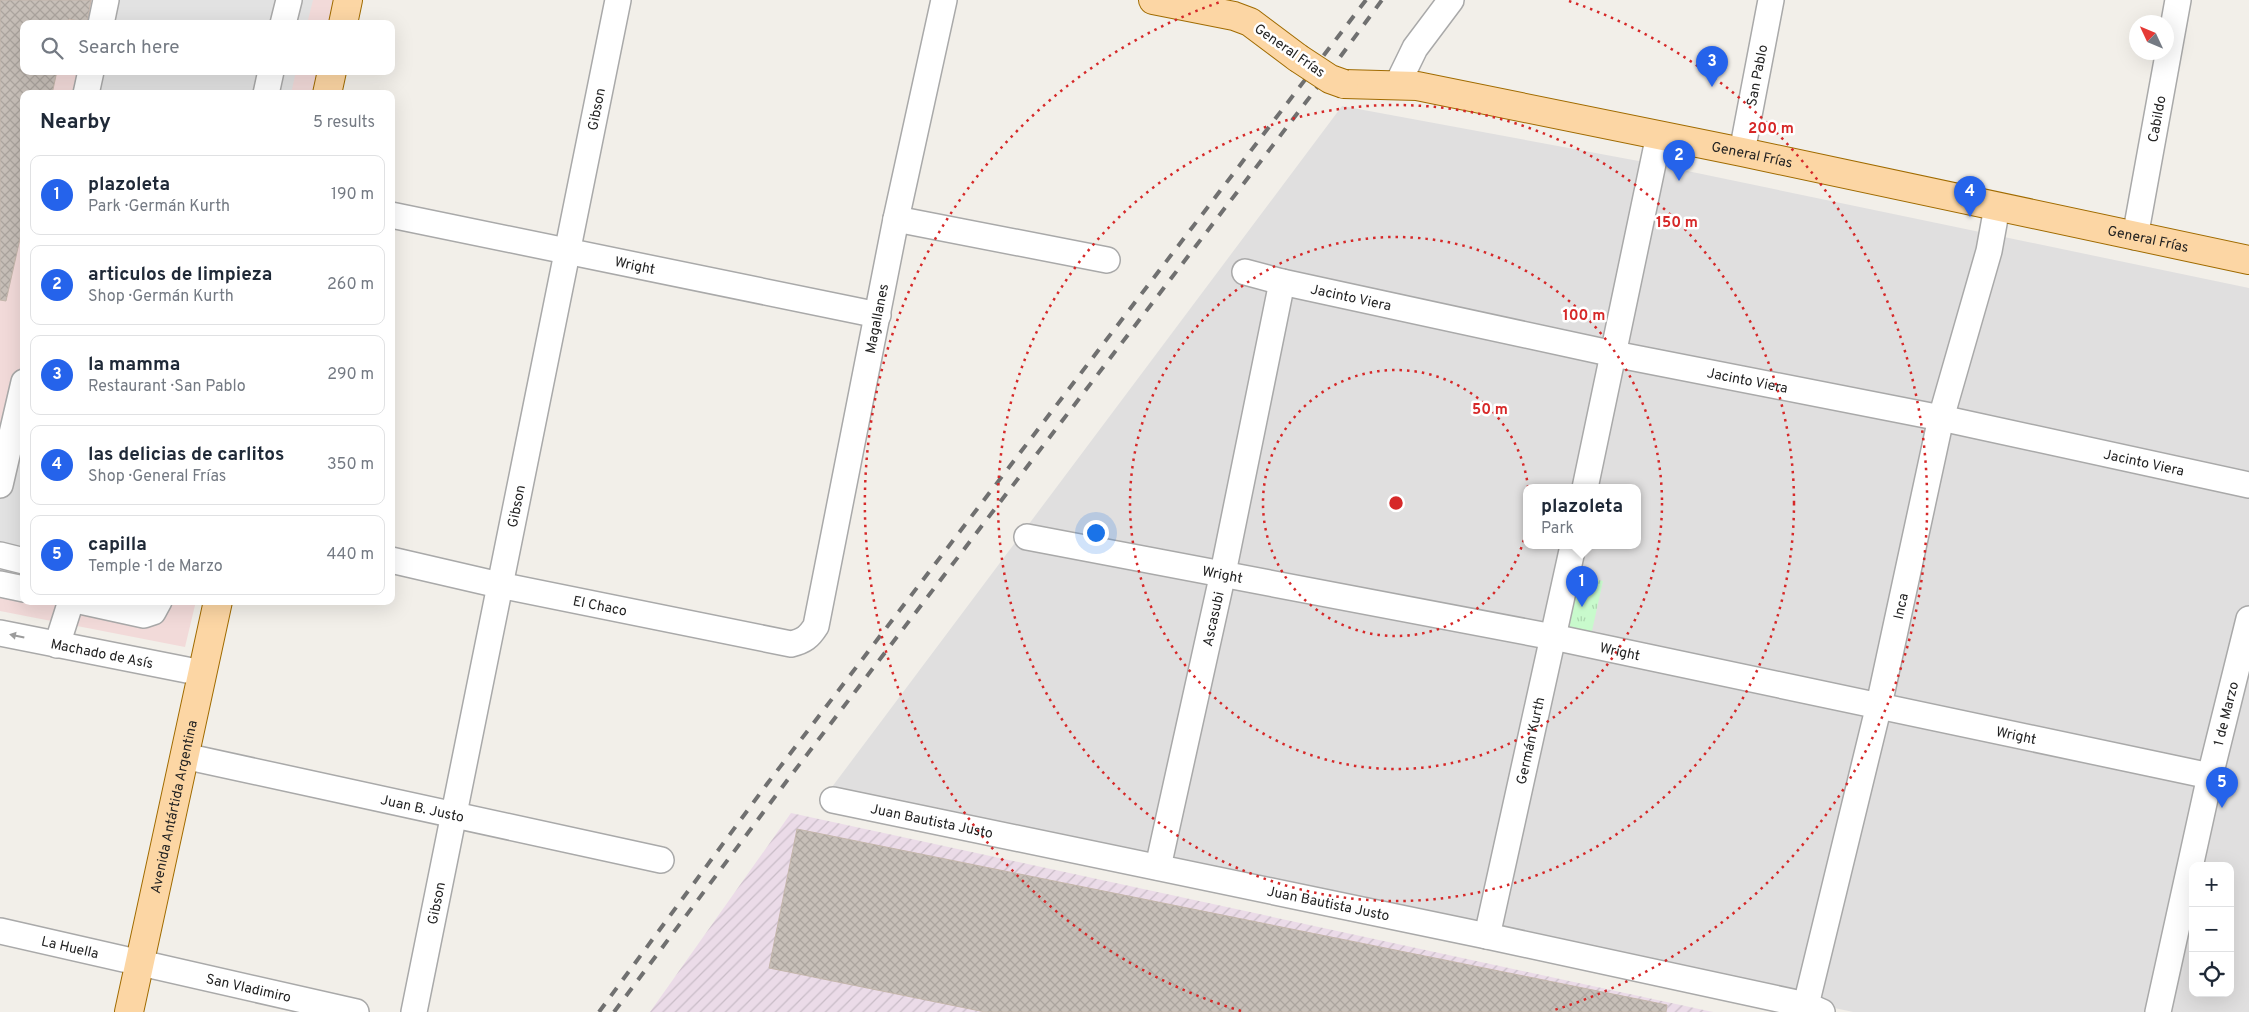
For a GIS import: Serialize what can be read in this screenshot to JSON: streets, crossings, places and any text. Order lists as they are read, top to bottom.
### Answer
{
  "streets": {
    "main road": ["General Frías", "Avenida Antártida Argentina"],
    "street": [
      "San Pablo",
      "Gibson",
      "Cabildo",
      "Wright",
      "Jacinto Viera",
      "Magallanes",
      "El Chaco",
      "Inca",
      "Ascasubi",
      "Machado de Asís",
      "1 de Marzo",
      "Germán Kurth",
      "Juan B. Justo",
      "Juan Bautista Justo",
      "La Huella",
      "San Vladimiro"
    ]
  },
  "crossings": [
    ["General Frías", "San Pablo"],
    ["General Frías", "Cabildo"],
    ["General Frías", "Inca"],
    ["Gibson", "Wright"],
    ["Gibson", "El Chaco"],
    ["Gibson", "Juan B. Justo"],
    ["Wright", "Magallanes"],
    ["Wright", "Inca"],
    ["Wright", "Ascasubi"],
    ["Wright", "1 de Marzo"],
    ["Wright", "Germán Kurth"],
    ["Jacinto Viera", "Inca"],
    ["Jacinto Viera", "Ascasubi"],
    ["Magallanes", "El Chaco"],
    ["Inca", "Juan Bautista Justo"],
    ["Ascasubi", "Juan Bautista Justo"],
    ["Machado de Asís", "Avenida Antártida Argentina"],
    ["Germán Kurth", "Juan Bautista Justo"],
    ["Avenida Antártida Argentina", "Juan B. Justo"],
    ["Avenida Antártida Argentina", "La Huella"],
    ["Avenida Antártida Argentina", "San Vladimiro"],
    ["La Huella", "San Vladimiro"]
  ],
  "north": "top left",
  "page": {
    "search": "Search here",
    "pins": [
      "3",
      "2",
      "4",
      "1",
      "5"
    ],
    "heading": ["Nearby", "5 results"],
    "list": [
      {
        "mark": "1",
        "name": "plazoleta",
        "note": "Park · Germán Kurth",
        "value": "190 m"
      },
      {
        "mark": "2",
        "name": "articulos de limpieza",
        "note": "Shop · Germán Kurth",
        "value": "260 m"
      },
      {
        "mark": "3",
        "name": "la mamma",
        "note": "Restaurant · San Pablo",
        "value": "290 m"
      },
      {
        "mark": "4",
        "name": "las delicias de carlitos",
        "note": "Shop · General Frías",
        "value": "350 m"
      },
      {
        "mark": "5",
        "name": "capilla",
        "note": "Temple · 1 de Marzo",
        "value": "440 m"
      }
    ],
    "popup": ["plazoleta", "Park"],
    "map_buttons": ["+", "−"]
  },
  "rings": [
    "200 m",
    "150 m",
    "100 m",
    "50 m"
  ]
}
